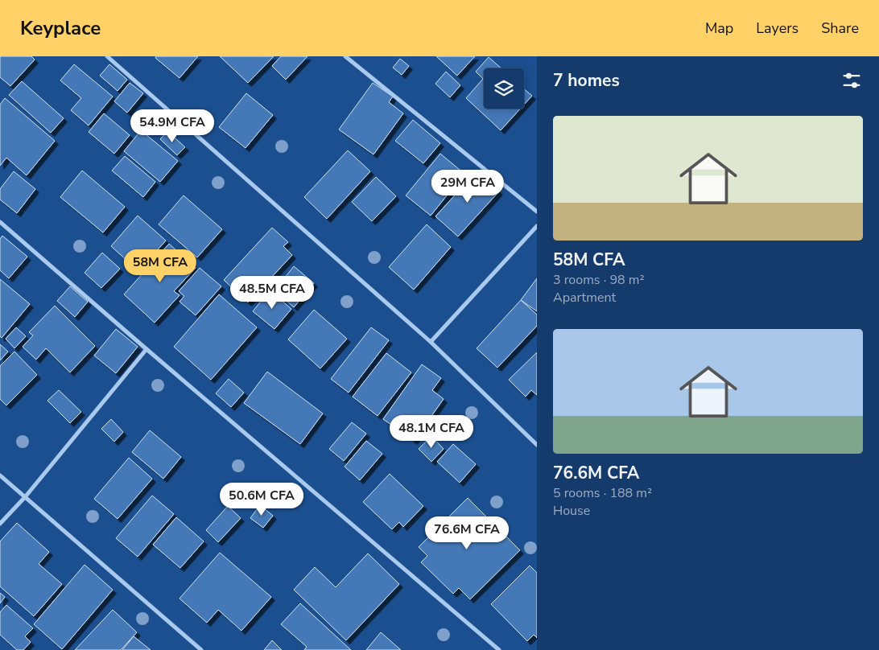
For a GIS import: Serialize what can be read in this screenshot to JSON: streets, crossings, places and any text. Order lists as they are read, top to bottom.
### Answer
{
  "page": {
    "header": "Keyplace",
    "nav": ["Map", "Layers", "Share"],
    "heading": "7 homes",
    "list": [
      {
        "name": "58M CFA",
        "note": "3 rooms · 98 m² · Apartment"
      },
      {
        "name": "76.6M CFA",
        "note": "5 rooms · 188 m² · House"
      }
    ],
    "price": [
      "54.9M CFA",
      "29M CFA",
      "58M CFA",
      "48.5M CFA",
      "48.1M CFA",
      "50.6M CFA",
      "76.6M CFA"
    ]
  }
}
